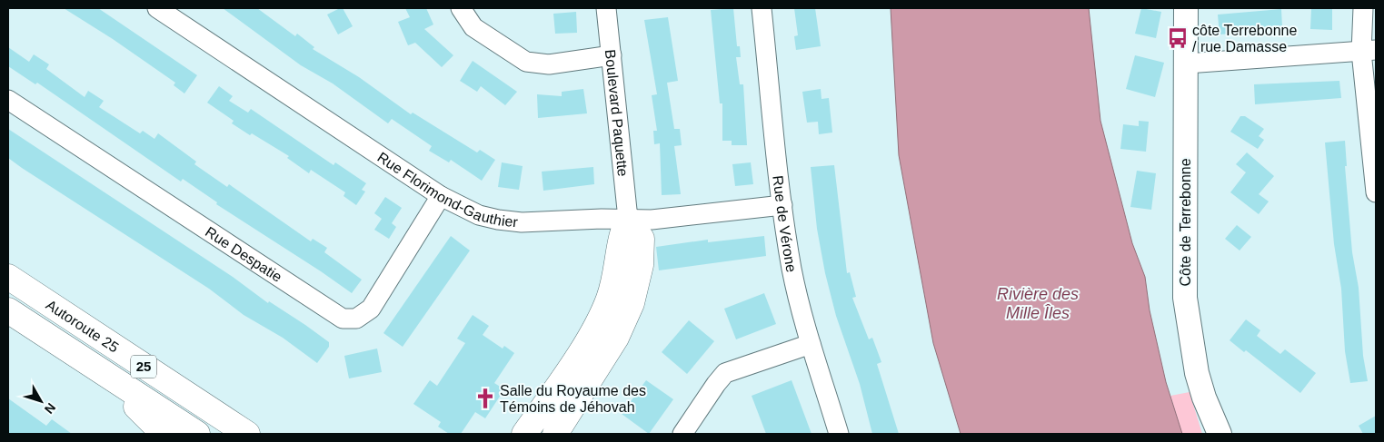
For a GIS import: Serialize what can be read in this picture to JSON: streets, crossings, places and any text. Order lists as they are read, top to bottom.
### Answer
{
  "streets": {
    "highway": ["Autoroute 25", "25"],
    "main road": ["Côte de Terrebonne"],
    "street": [
      "Boulevard Paquette",
      "Rue Florimond-Gauthier",
      "Rue de Vérone",
      "Rue Despatie"
    ]
  },
  "crossings": [
    ["Boulevard Paquette", "Rue Florimond-Gauthier"],
    ["Rue Florimond-Gauthier", "Rue de Vérone"],
    ["Rue Florimond-Gauthier", "Rue Despatie"]
  ],
  "water": ["Rivière des Mille Îles"],
  "places": {
    "bus stop": ["côte Terrebonne / rue Damasse"],
    "church": ["Salle du Royaume des Témoins de Jéhovah"]
  },
  "north": "bottom right"
}
